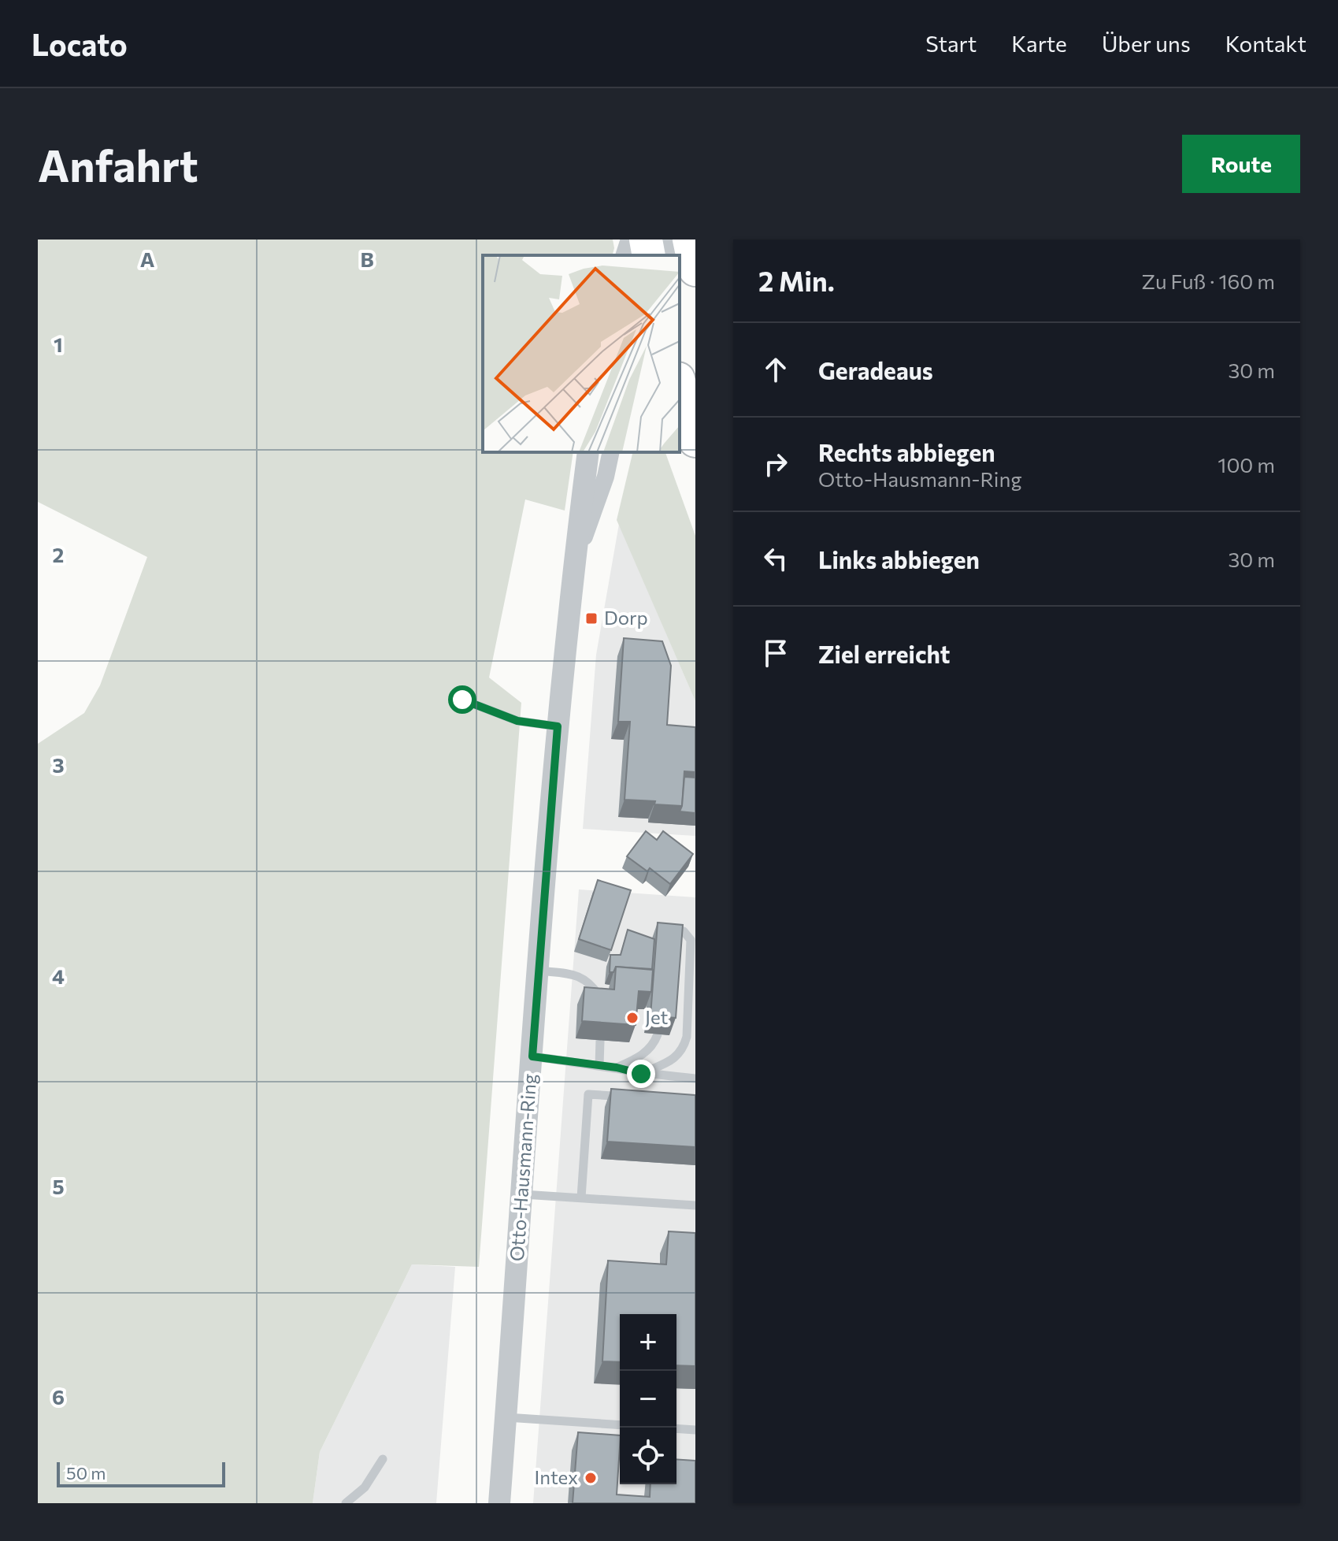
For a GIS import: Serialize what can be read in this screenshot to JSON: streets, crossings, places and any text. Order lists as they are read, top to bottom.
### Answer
{
  "streets": {
    "street": ["Otto-Hausmann-Ring"]
  },
  "places": {
    "transit": ["Dorp"],
    "other": ["Jet", "Intex"]
  },
  "scale_bar": "50 m",
  "page": {
    "header": "Locato",
    "nav": [
      "Start",
      "Karte",
      "Über uns",
      "Kontakt"
    ],
    "buttons": "Route",
    "title": "Anfahrt",
    "heading": ["2 Min.", "Zu Fuß · 160 m"],
    "list": [
      ["Geradeaus", "30 m"],
      ["Rechts abbiegen", "Otto-Hausmann-Ring", "100 m"],
      ["Links abbiegen", "30 m"],
      "Ziel erreicht"
    ],
    "map_buttons": ["+", "−"],
    "scale": "50 m"
  },
  "grid": {
    "columns": ["A", "B"],
    "rows": [
      "1",
      "2",
      "3",
      "4",
      "5",
      "6"
    ]
  }
}
